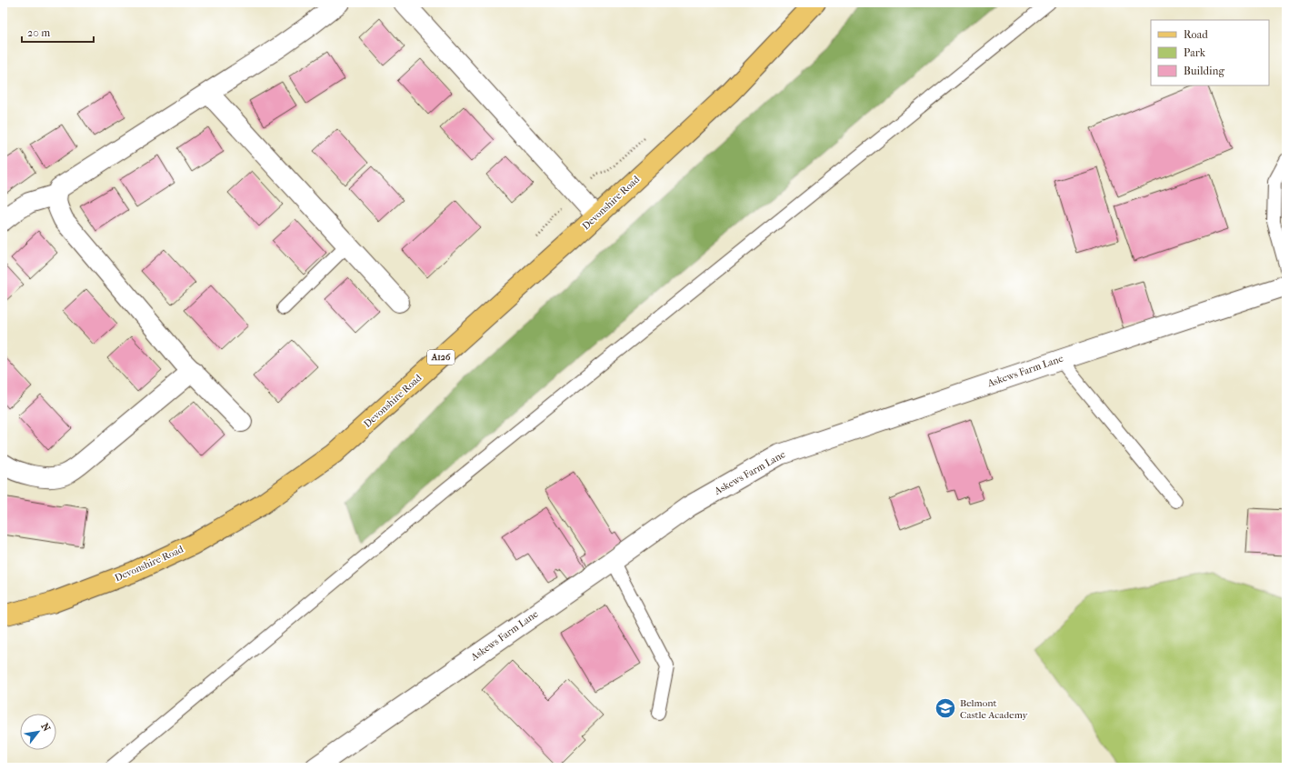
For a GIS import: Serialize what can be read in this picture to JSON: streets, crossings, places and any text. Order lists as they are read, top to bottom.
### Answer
{
  "streets": {
    "main road": ["Devonshire Road", "A126"],
    "street": ["Askews Farm Lane"]
  },
  "places": {
    "school or university": ["Belmont Castle Academy"]
  },
  "legend": ["Road", "Park", "Building"],
  "scale_bar": "20 m",
  "north": "top right"
}
